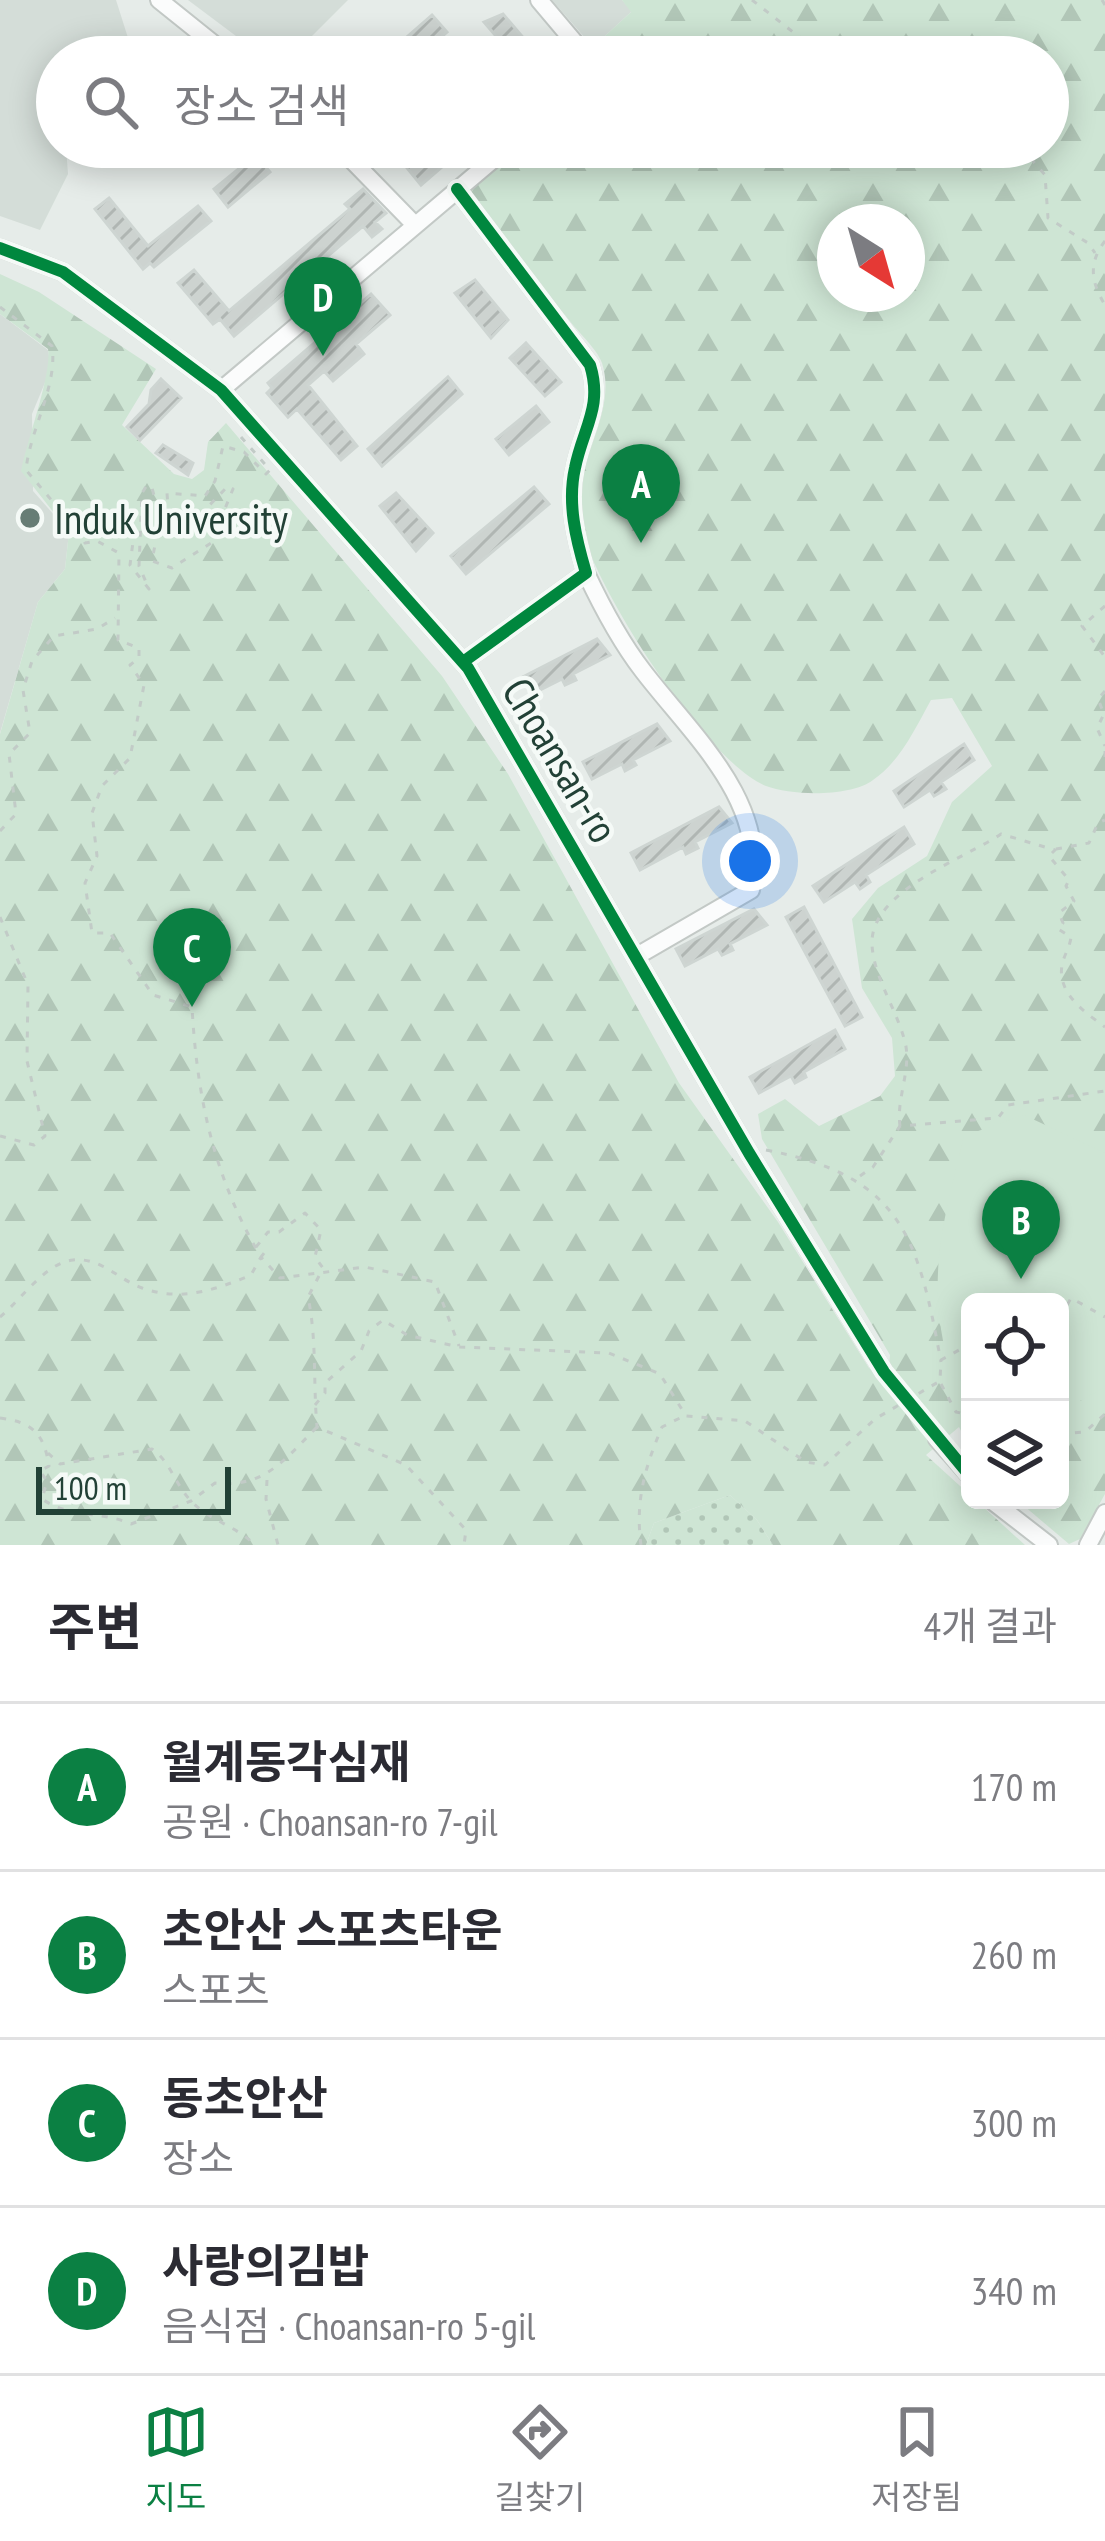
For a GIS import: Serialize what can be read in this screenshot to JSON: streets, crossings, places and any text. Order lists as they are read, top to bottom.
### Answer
{
  "streets": {
    "street": ["Choansan-ro"]
  },
  "places": ["Induk University"],
  "scale_bar": "100 m",
  "north": "bottom right",
  "page": {
    "search": "장소 검색",
    "pins": [
      "D",
      "A",
      "C",
      "B"
    ],
    "scale": "100 m",
    "heading": ["주변", "4개 결과"],
    "list": [
      {
        "mark": "A",
        "name": "월계동각심재",
        "note": "공원 · Choansan-ro 7-gil",
        "value": "170 m"
      },
      {
        "mark": "B",
        "name": "초안산 스포츠타운",
        "note": "스포츠",
        "value": "260 m"
      },
      {
        "mark": "C",
        "name": "동초안산",
        "note": "장소",
        "value": "300 m"
      },
      {
        "mark": "D",
        "name": "사랑의김밥",
        "note": "음식점 · Choansan-ro 5-gil",
        "value": "340 m"
      }
    ],
    "nav": ["지도", "길찾기", "저장됨"]
  }
}
